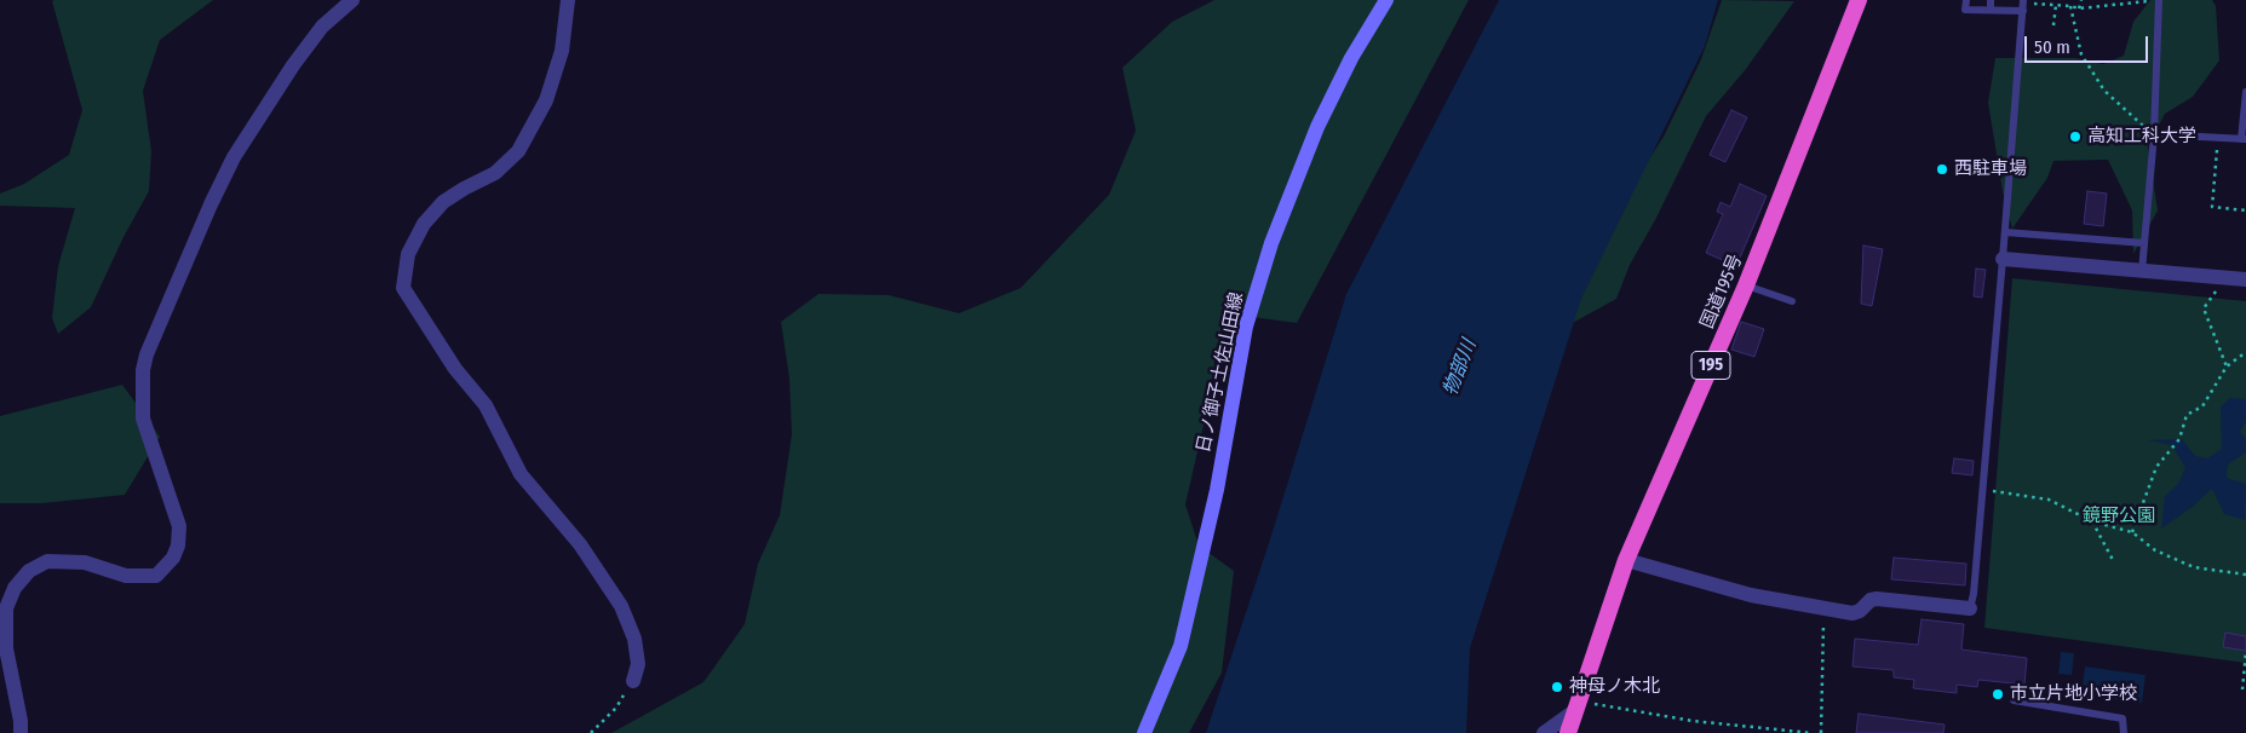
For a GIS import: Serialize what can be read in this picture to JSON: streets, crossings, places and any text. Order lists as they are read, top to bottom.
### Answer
{
  "streets": {
    "highway": ["国道195号", "195"],
    "main road": ["日ノ御子土佐山田線"]
  },
  "water": ["物部川"],
  "parks": ["鏡野公園"],
  "places": [
    "高知工科大学",
    "西駐車場",
    "神母ノ木北",
    "市立片地小学校"
  ],
  "scale_bar": "50 m"
}
